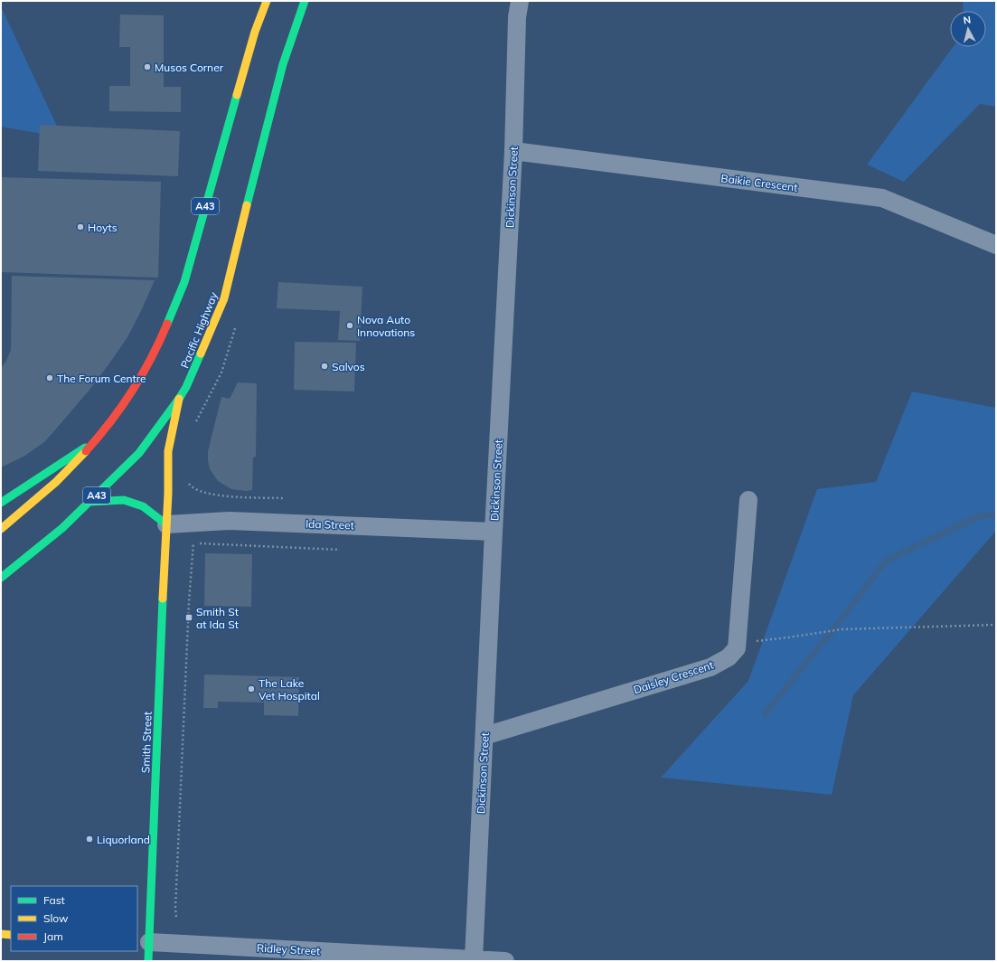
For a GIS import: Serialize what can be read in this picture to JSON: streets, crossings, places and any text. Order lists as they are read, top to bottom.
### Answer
{
  "streets": {
    "main road": ["A43", "Pacific Highway", "Smith Street"],
    "street": [
      "Baikie Crescent",
      "Dickinson Street",
      "Ida Street",
      "Daisley Crescent",
      "Ridley Street"
    ]
  },
  "crossings": [
    ["Baikie Crescent", "Dickinson Street"],
    ["Dickinson Street", "Ida Street"],
    ["Dickinson Street", "Daisley Crescent"],
    ["Dickinson Street", "Ridley Street"],
    ["Pacific Highway", "Smith Street"],
    ["Ida Street", "Smith Street"],
    ["Smith Street", "Ridley Street"]
  ],
  "places": {
    "other": [
      "Musos Corner",
      "Hoyts",
      "Nova Auto Innovations",
      "Salvos",
      "The Forum Centre",
      "The Lake Vet Hospital",
      "Liquorland"
    ],
    "transit": ["Smith St at Ida St"]
  },
  "legend": ["Fast", "Slow", "Jam"],
  "north": "top"
}
